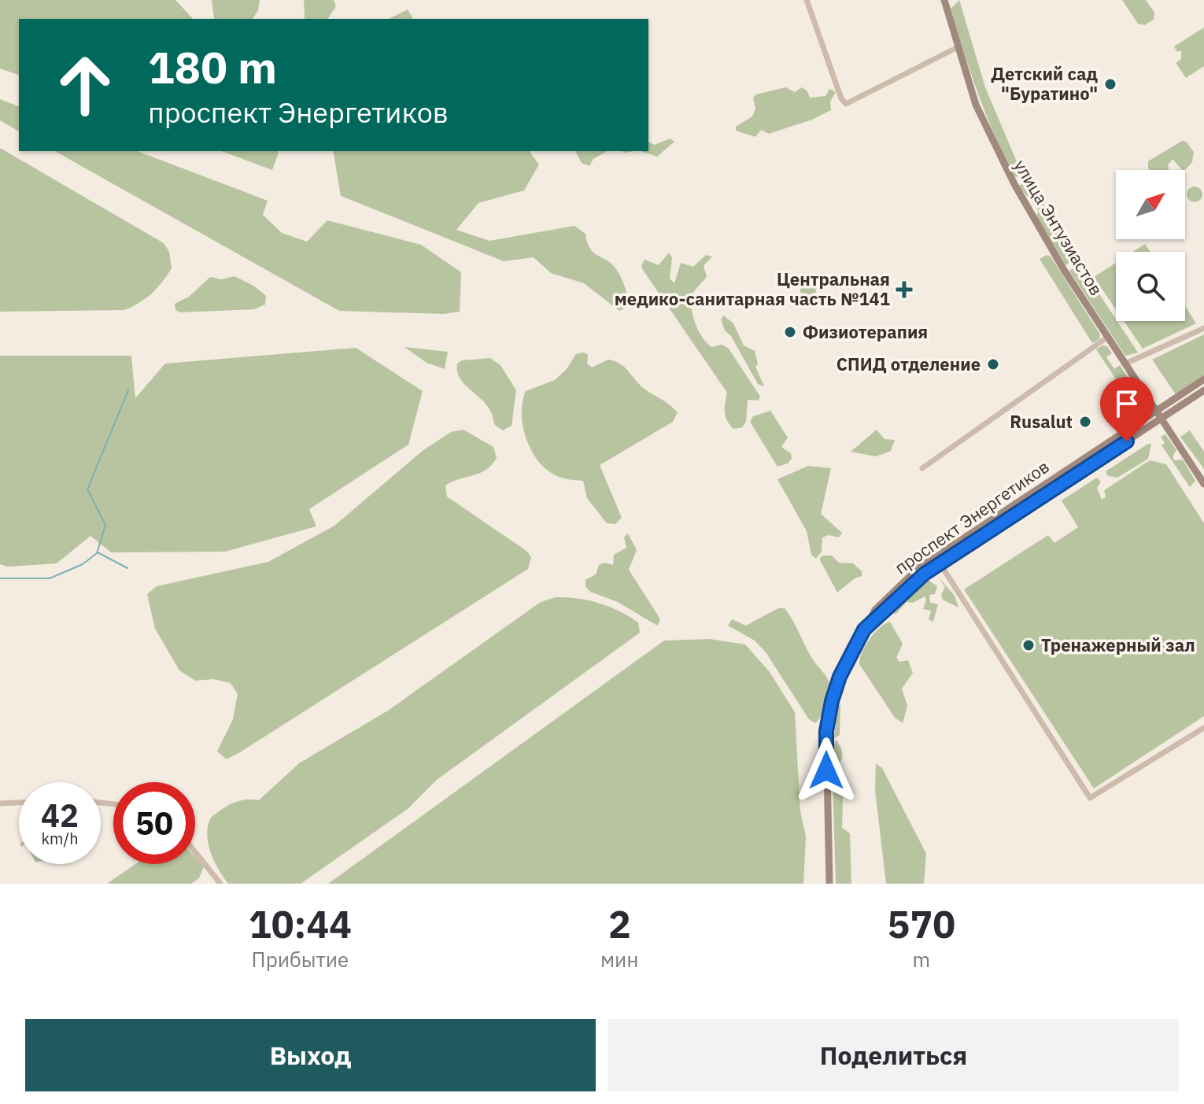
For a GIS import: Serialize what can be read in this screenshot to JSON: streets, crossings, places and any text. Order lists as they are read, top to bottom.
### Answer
{
  "streets": {
    "main road": ["улица Энтузиастов", "проспект Энергетиков"]
  },
  "crossings": [
    ["улица Энтузиастов", "проспект Энергетиков"]
  ],
  "places": {
    "other": [
      "Детский сад \"Буратино\"",
      "Физиотерапия",
      "СПИД отделение",
      "Rusalut",
      "Тренажерный зал"
    ],
    "health": ["Центральная медико-санитарная часть №141"]
  },
  "north": "top right",
  "page": {
    "turn": ["180 m", "проспект Энергетиков"],
    "speed": "42 km/h",
    "limit": "50",
    "eta": [
      "10:44",
      "Прибытие",
      "2",
      "мин",
      "570",
      "m"
    ],
    "buttons": ["Выход", "Поделиться"]
  }
}
